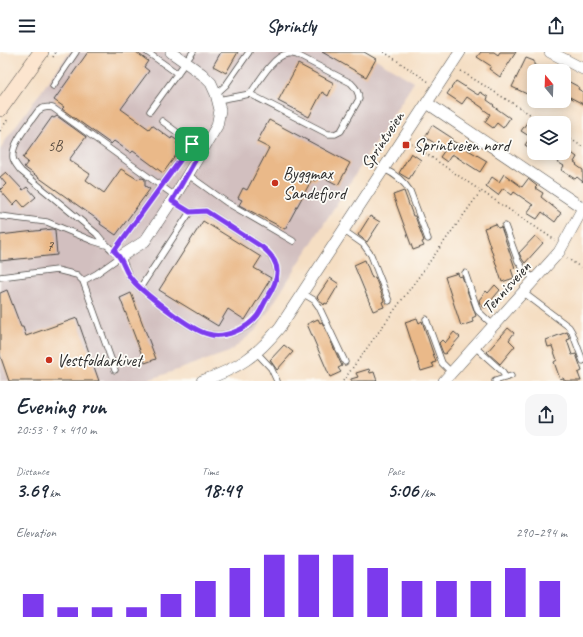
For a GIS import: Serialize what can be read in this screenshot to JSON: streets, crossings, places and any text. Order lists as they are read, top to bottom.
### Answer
{
  "streets": {
    "street": ["Sprintveien", "Tennisveien"]
  },
  "places": {
    "transit": ["Sprintveien nord"],
    "other": ["Byggmax Sandefjord", "Vestfoldarkivet"]
  },
  "house_numbers": ["5B", "7"],
  "north": "top",
  "page": {
    "header": "Sprintly",
    "heading": ["Evening run", "20:53 · 9 × 410 m"],
    "stats": [
      ["Distance", "3.69 km"],
      ["Time", "18:49"],
      ["Pace", "5:06 /km"]
    ],
    "chart": ["Elevation", "290–294 m"]
  }
}
